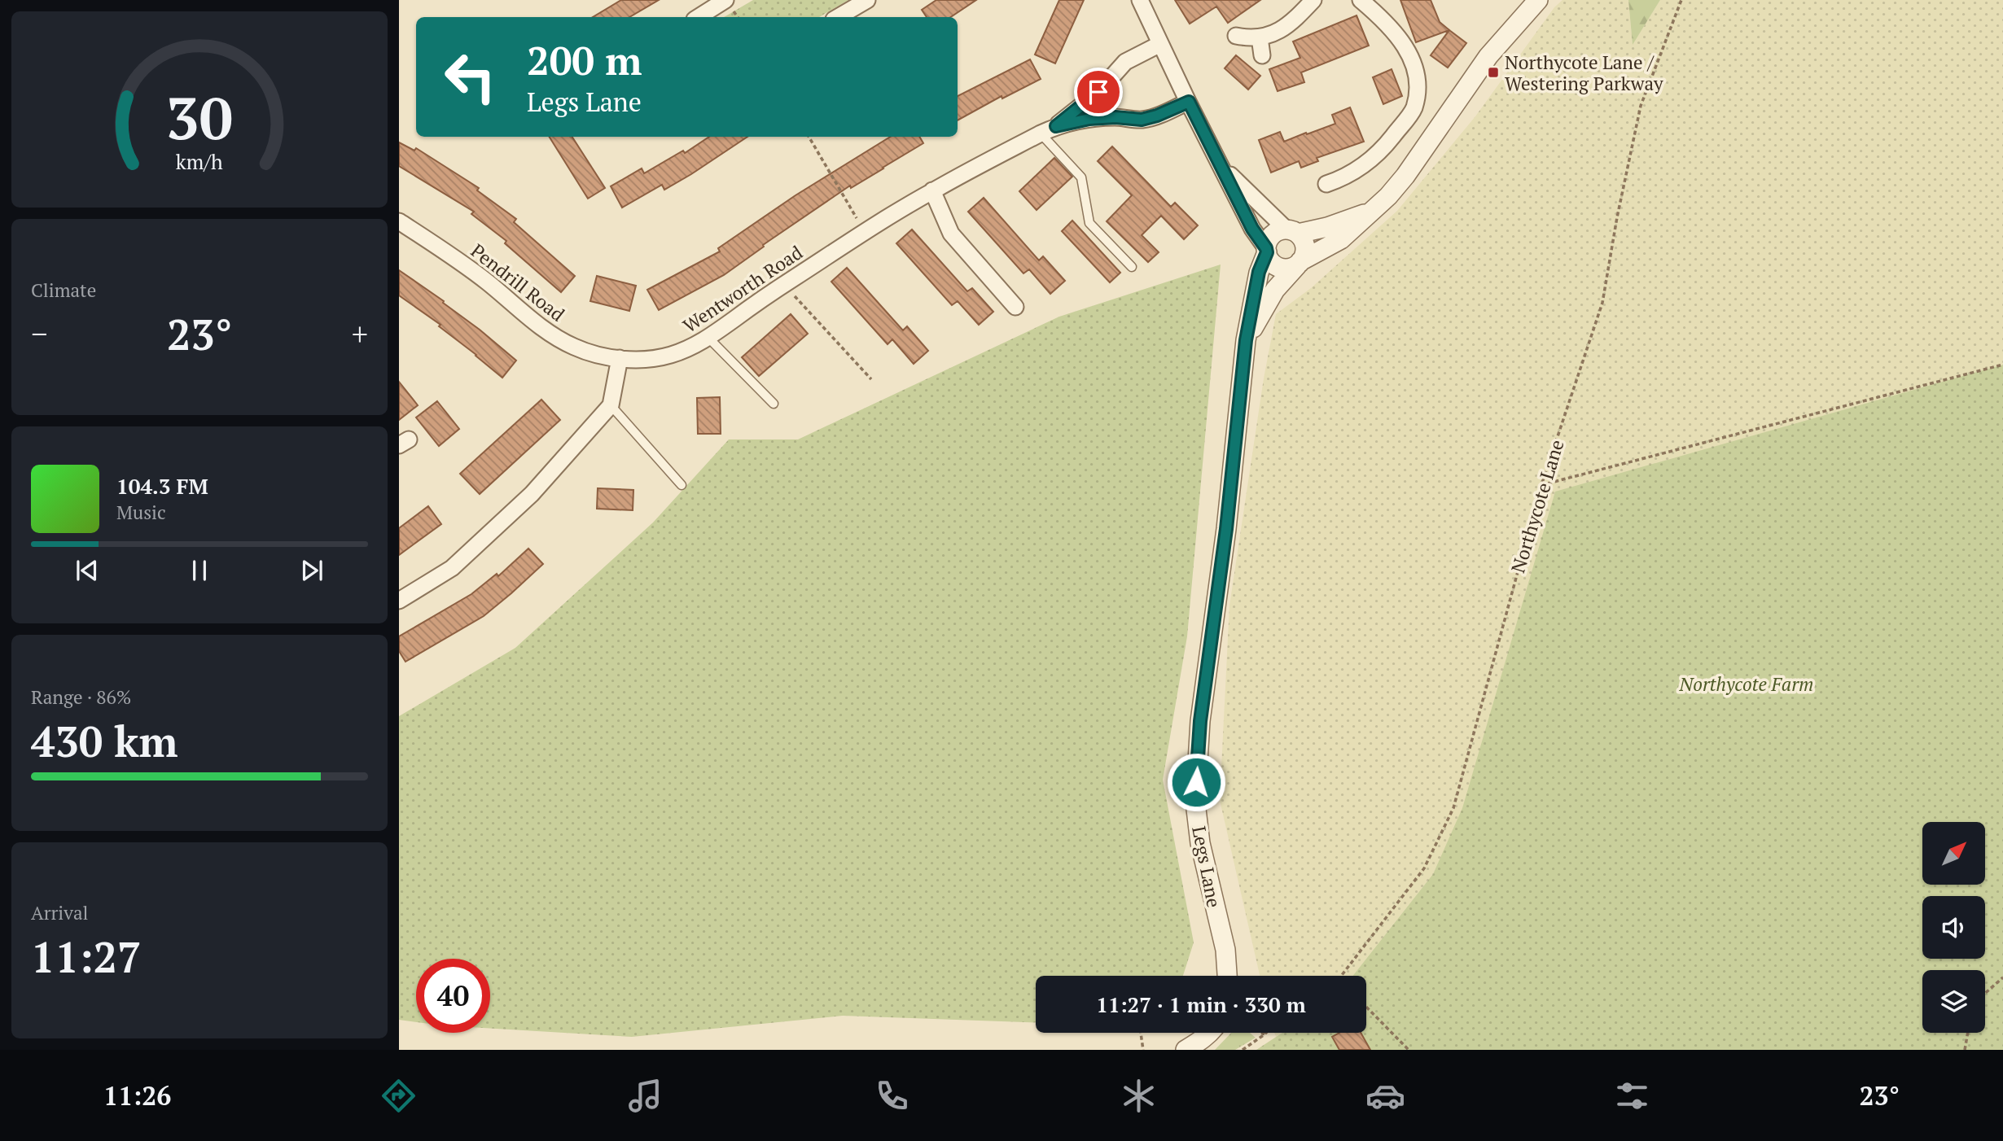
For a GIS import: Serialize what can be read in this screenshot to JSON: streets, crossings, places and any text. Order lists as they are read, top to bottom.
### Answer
{
  "streets": {
    "street": ["Pendrill Road", "Wentworth Road", "Legs Lane"],
    "path": ["Northycote Lane"]
  },
  "crossings": [
    ["Pendrill Road", "Wentworth Road"]
  ],
  "parks": ["Northycote Farm"],
  "places": {
    "transit": ["Northycote Lane / Westering Parkway"]
  },
  "north": "top right",
  "page": {
    "turn": ["200 m", "Legs Lane"],
    "tile": [
      "Climate",
      ["Range · 86%", "430 km"],
      ["Arrival", "11:27"]
    ],
    "heat": ["−", "23°", "+"],
    "song": ["104.3 FM", "Music"],
    "limit": "40",
    "trip": "11:27 · 1 min · 330 m",
    "tabs": ["11:26", "23°"],
    "gauge": ["30", "km/h"]
  }
}
